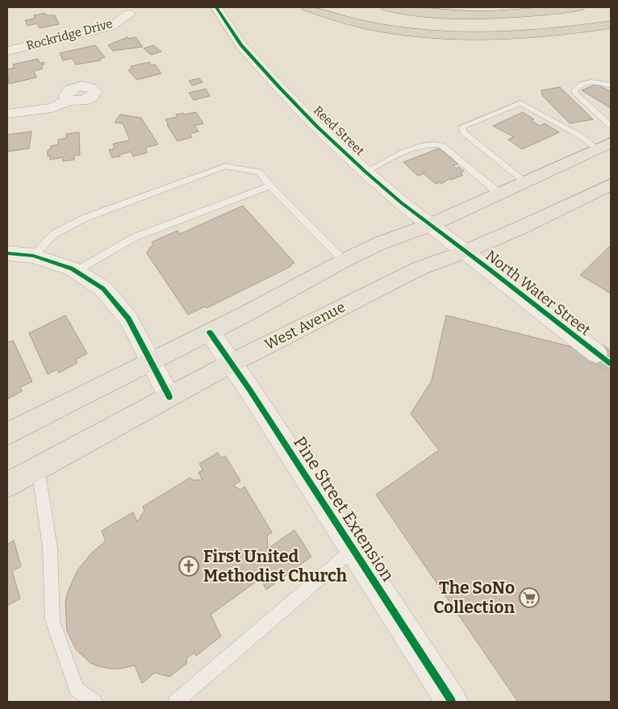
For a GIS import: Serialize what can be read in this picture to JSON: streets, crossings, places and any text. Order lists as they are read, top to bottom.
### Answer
{
  "streets": {
    "main road": ["West Avenue"],
    "street": [
      "Rockridge Drive",
      "Reed Street",
      "North Water Street",
      "Pine Street Extension"
    ]
  },
  "crossings": [
    ["Reed Street", "North Water Street"],
    ["Reed Street", "West Avenue"],
    ["North Water Street", "West Avenue"],
    ["West Avenue", "Pine Street Extension"]
  ],
  "places": {
    "church": ["First United Methodist Church"],
    "supermarket": ["The SoNo Collection"]
  }
}
